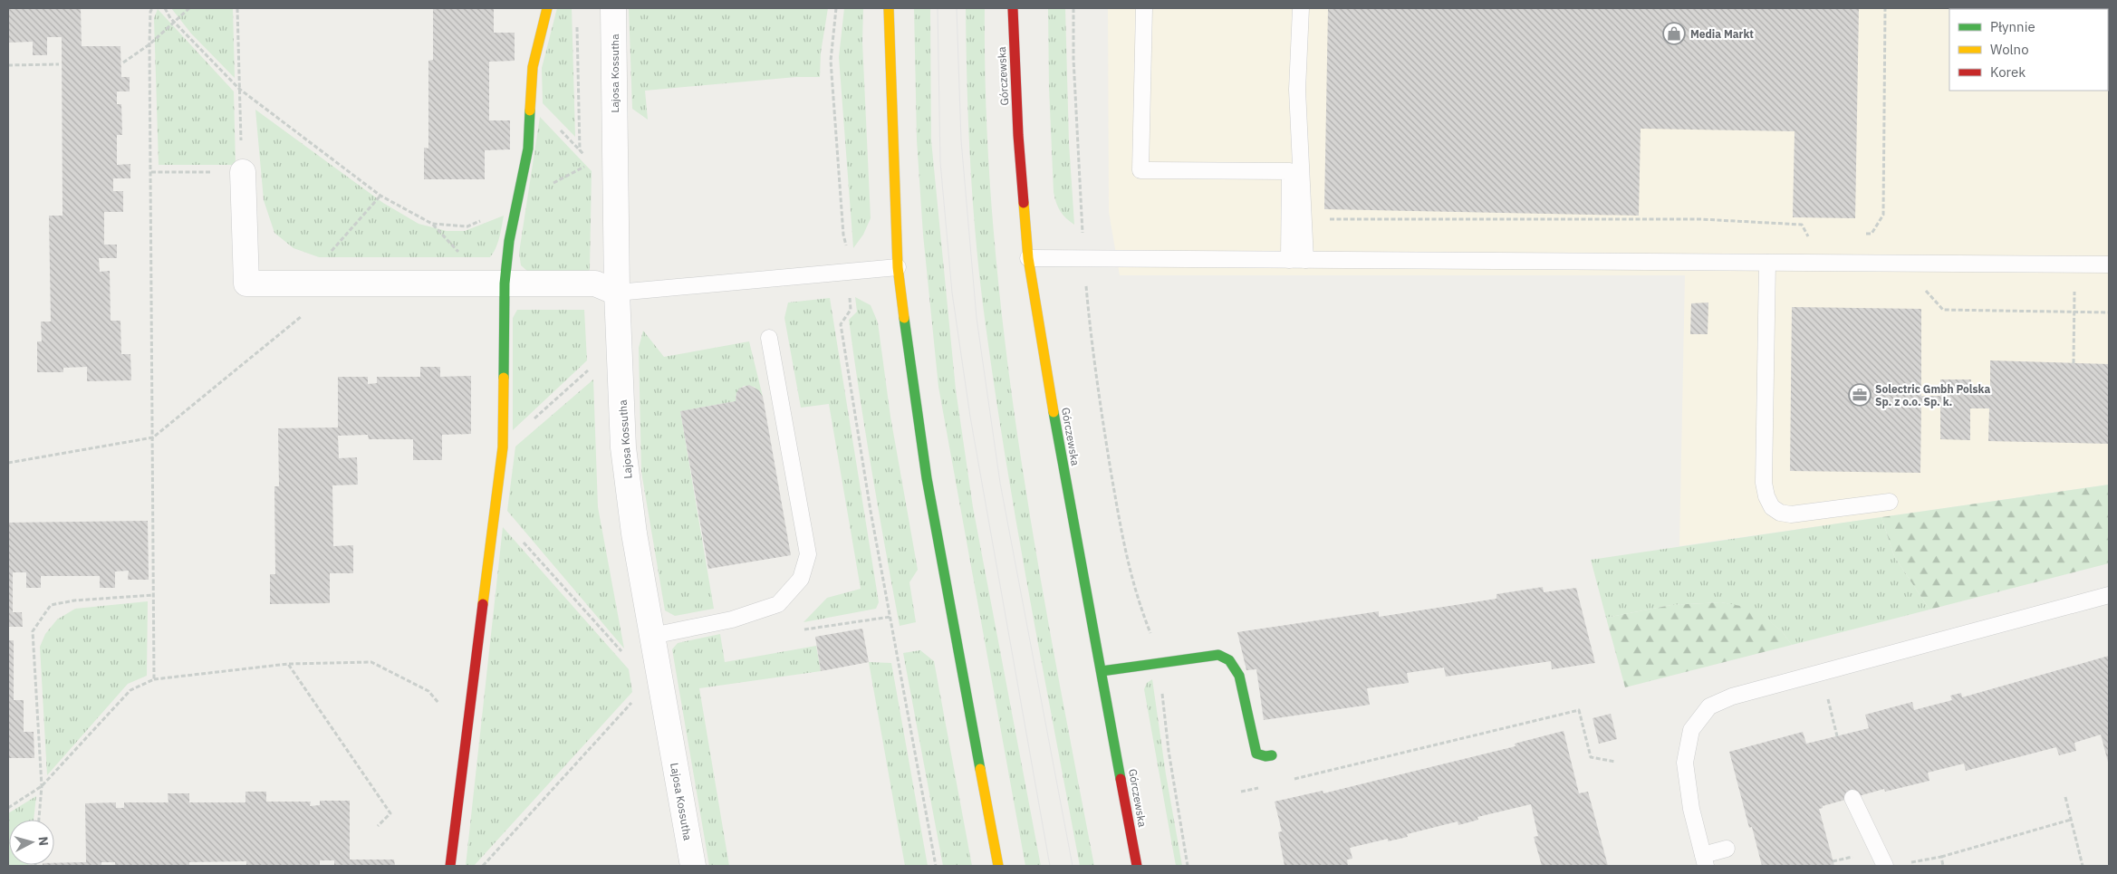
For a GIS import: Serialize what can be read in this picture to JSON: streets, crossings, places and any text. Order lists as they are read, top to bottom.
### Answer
{
  "streets": {
    "main road": ["Górczewska"],
    "street": ["Lajosa Kossutha"]
  },
  "places": {
    "shop": ["Media Markt"],
    "office": ["Solectric Gmbh Polska Sp. z o.o. Sp. k."]
  },
  "legend": ["Płynnie", "Wolno", "Korek"],
  "north": "right"
}
